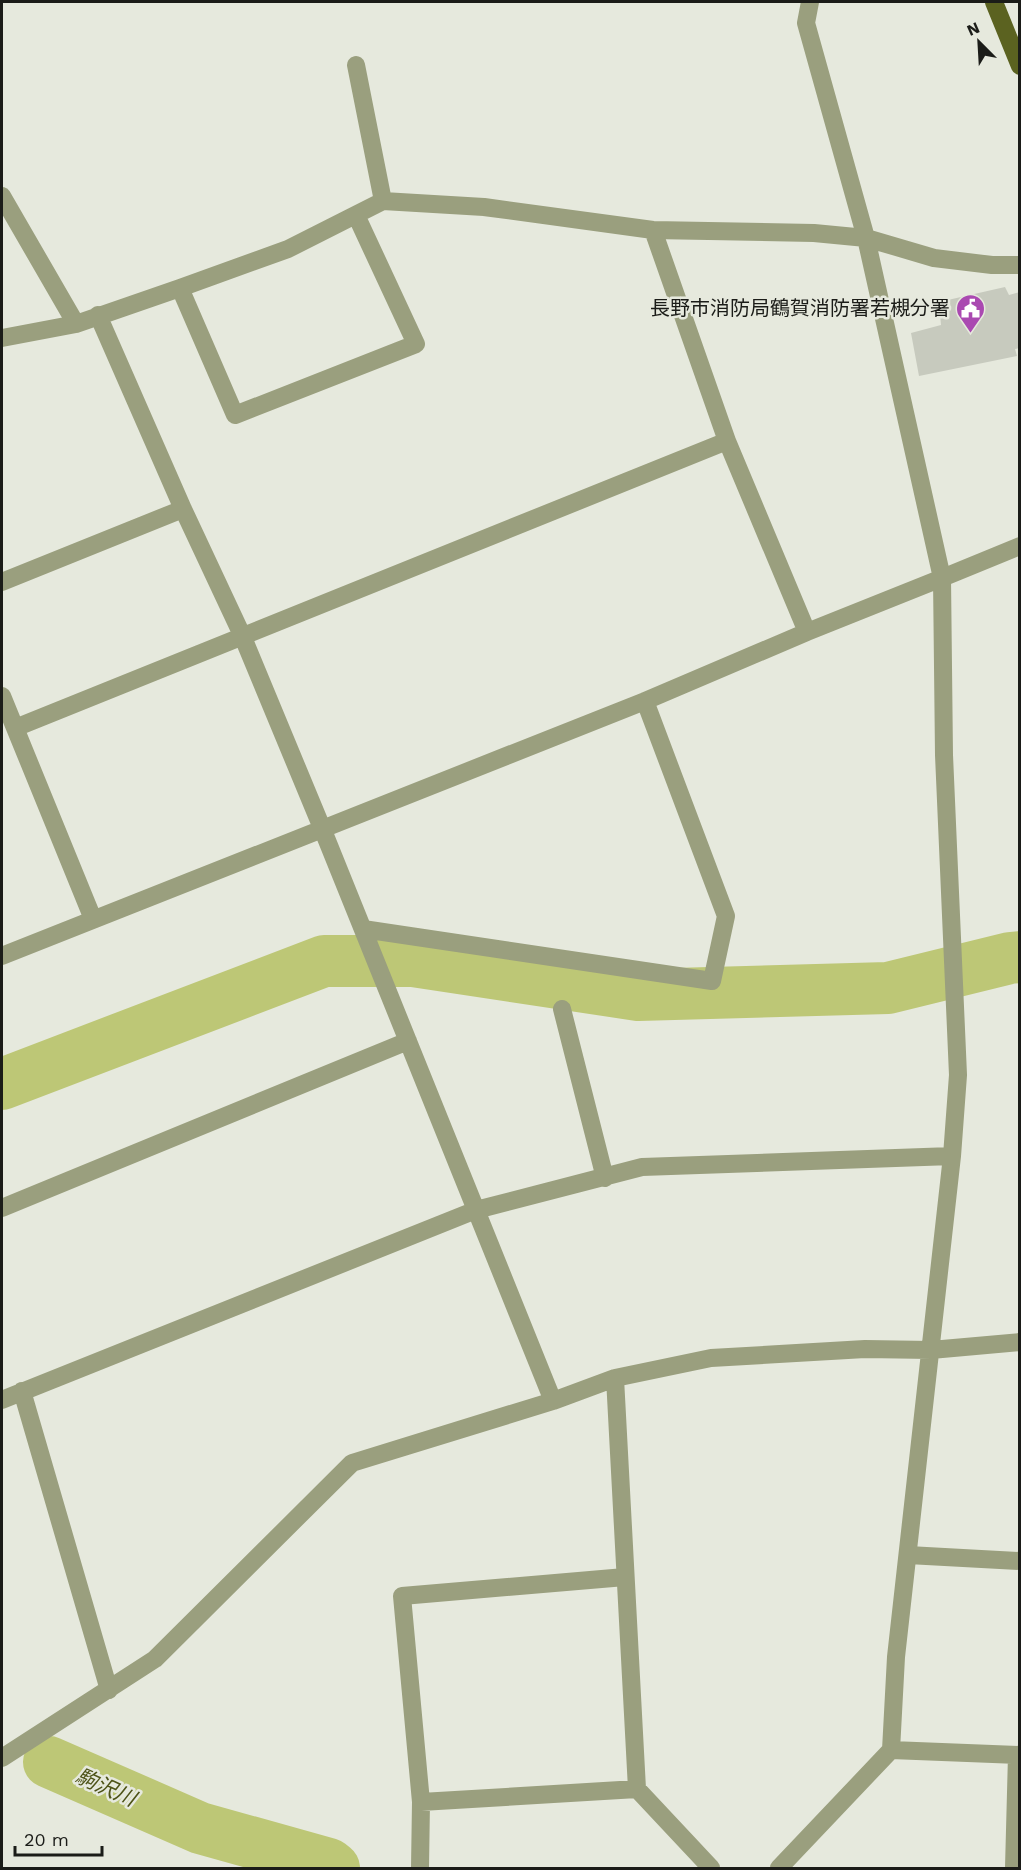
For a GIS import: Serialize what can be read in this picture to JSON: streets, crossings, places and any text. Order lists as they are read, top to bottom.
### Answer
{
  "water": ["駒沢川"],
  "places": {
    "public building": ["長野市消防局鶴賀消防署若槻分署"]
  },
  "scale_bar": "20 m",
  "north": "top left"
}
